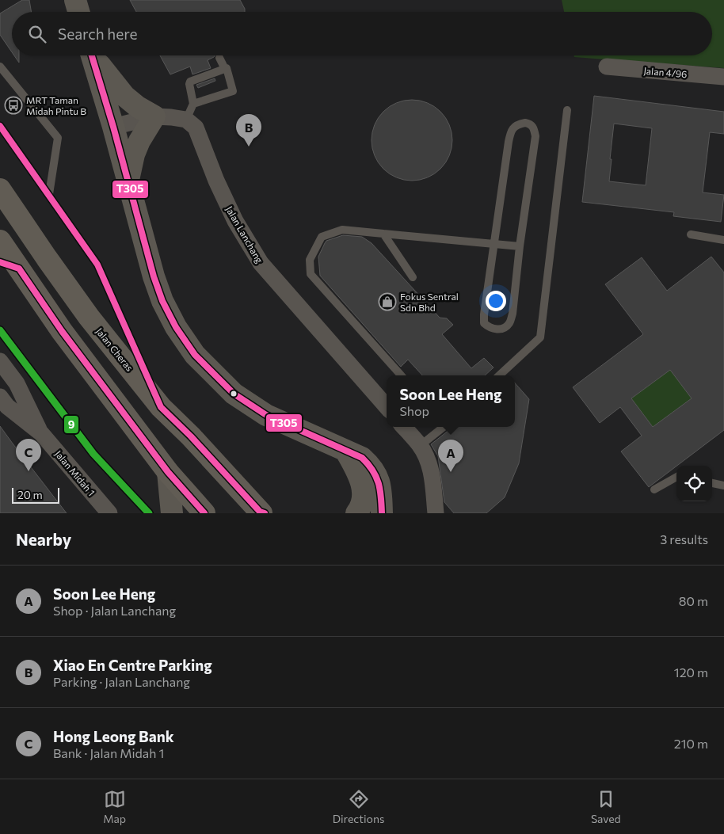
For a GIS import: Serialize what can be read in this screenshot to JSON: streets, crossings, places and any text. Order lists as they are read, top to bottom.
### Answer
{
  "streets": {
    "highway": ["Jalan Cheras"],
    "street": ["Jalan 4/96", "Jalan Lanchang", "Jalan Midah 1"]
  },
  "places": {
    "bus stop": ["MRT Taman Midah Pintu B"],
    "shop": ["Fokus Sentral Sdn Bhd"]
  },
  "lines": ["transit line T305", "transit line 9"],
  "scale_bar": "20 m",
  "page": {
    "search": "Search here",
    "pins": ["B", "C", "A"],
    "popup": ["Soon Lee Heng", "Shop"],
    "scale": "20 m",
    "heading": ["Nearby", "3 results"],
    "list": [
      {
        "mark": "A",
        "name": "Soon Lee Heng",
        "note": "Shop · Jalan Lanchang",
        "value": "80 m"
      },
      {
        "mark": "B",
        "name": "Xiao En Centre Parking",
        "note": "Parking · Jalan Lanchang",
        "value": "120 m"
      },
      {
        "mark": "C",
        "name": "Hong Leong Bank",
        "note": "Bank · Jalan Midah 1",
        "value": "210 m"
      }
    ],
    "nav": ["Map", "Directions", "Saved"]
  }
}
